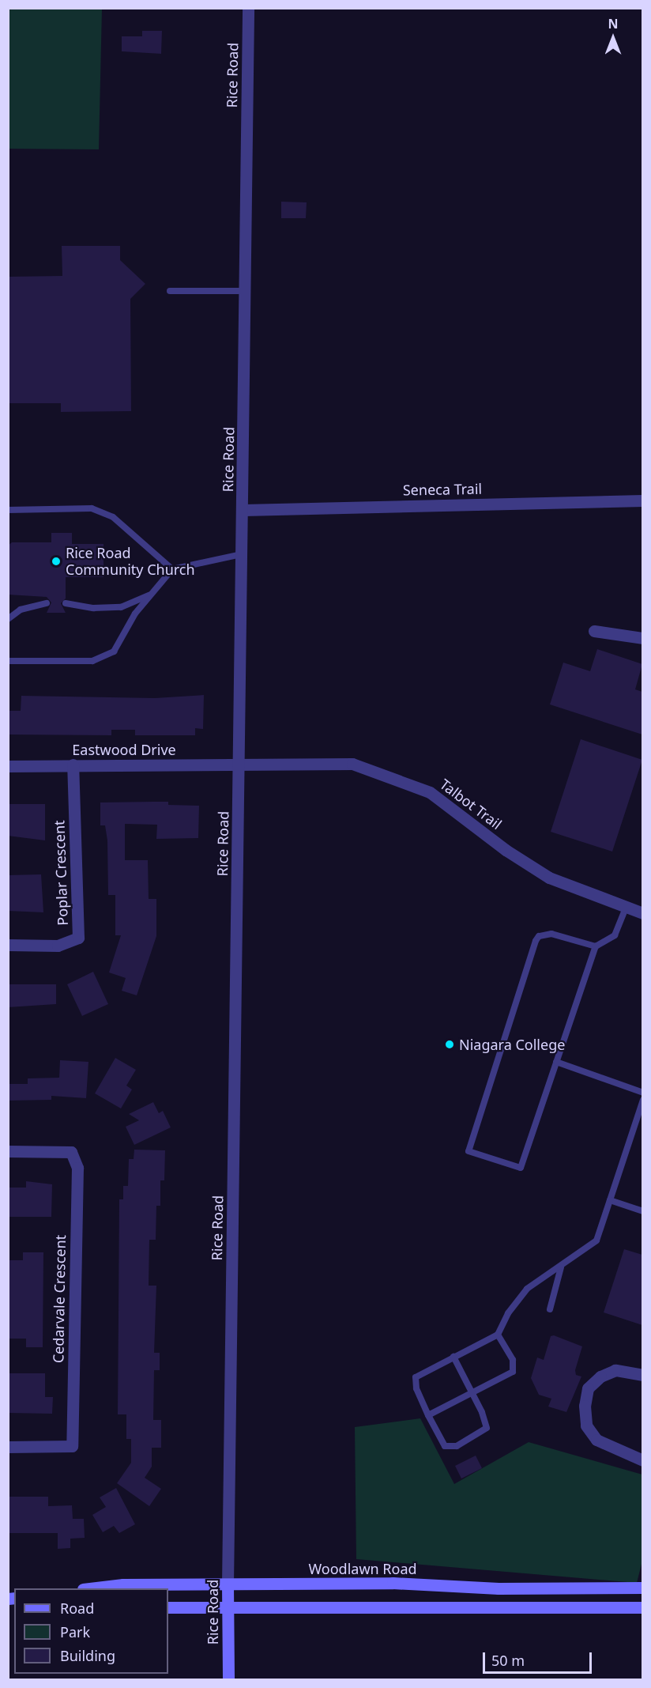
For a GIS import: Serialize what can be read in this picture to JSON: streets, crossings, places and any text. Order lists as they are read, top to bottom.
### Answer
{
  "streets": {
    "main road": ["Rice Road", "Woodlawn Road"],
    "street": [
      "Seneca Trail",
      "Eastwood Drive",
      "Talbot Trail",
      "Poplar Crescent",
      "Cedarvale Crescent"
    ]
  },
  "crossings": [
    ["Rice Road", "Seneca Trail"],
    ["Rice Road", "Eastwood Drive"],
    ["Rice Road", "Talbot Trail"],
    ["Rice Road", "Woodlawn Road"],
    ["Eastwood Drive", "Talbot Trail"],
    ["Eastwood Drive", "Poplar Crescent"]
  ],
  "places": ["Rice Road Community Church", "Niagara College"],
  "legend": ["Road", "Park", "Building"],
  "scale_bar": "50 m",
  "north": "top"
}
